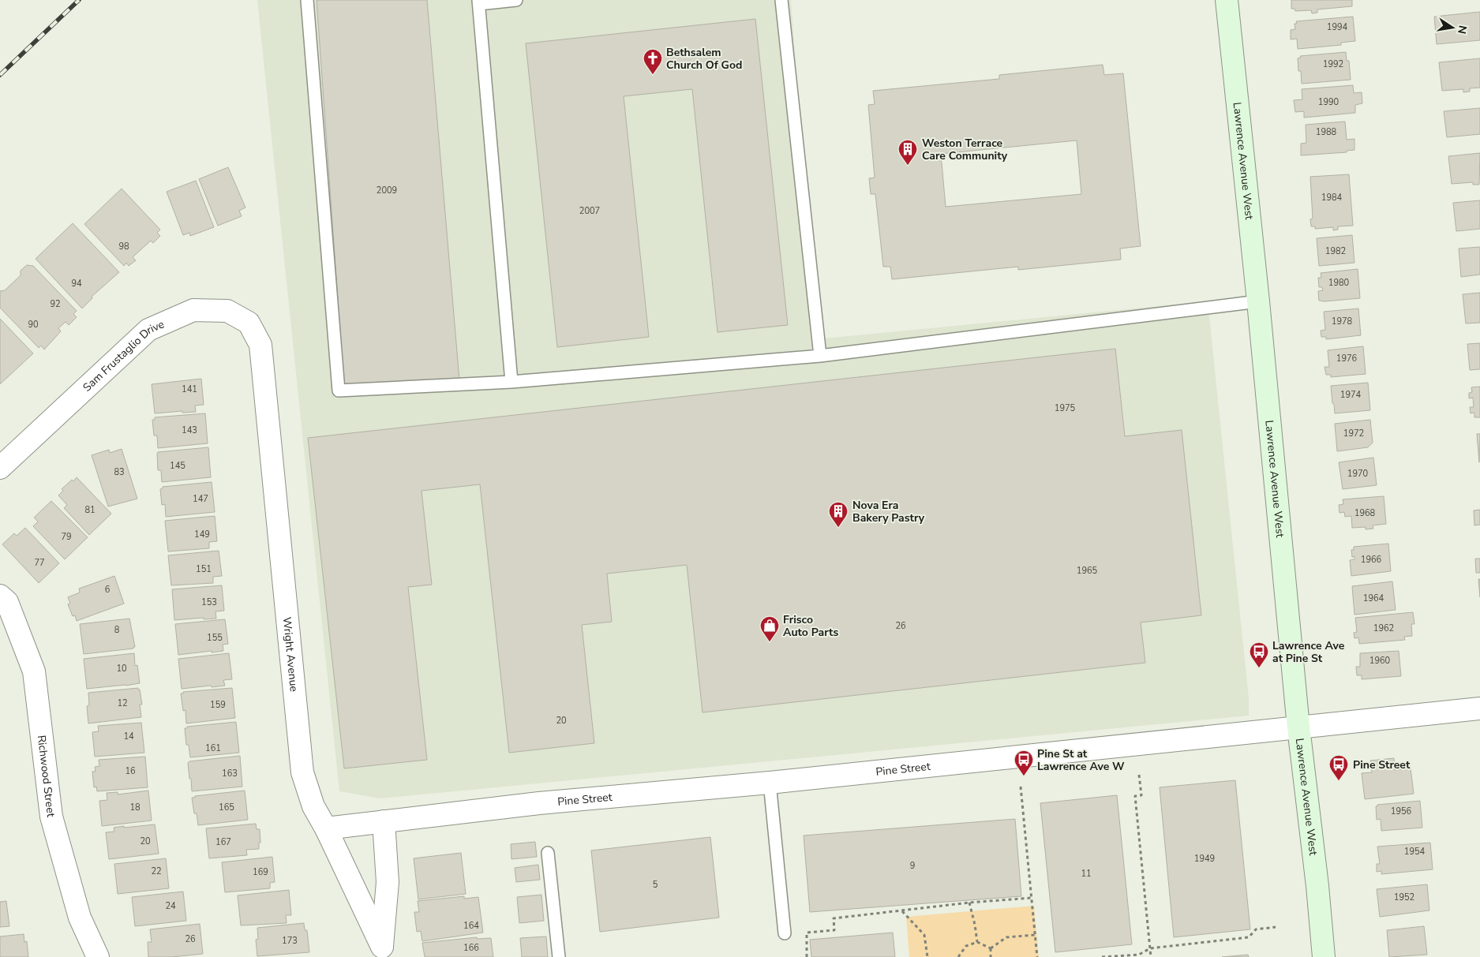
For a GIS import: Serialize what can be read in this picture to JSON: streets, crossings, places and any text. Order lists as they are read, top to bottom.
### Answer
{
  "streets": {
    "main road": ["Lawrence Avenue West"],
    "street": [
      "Sam Frustaglio Drive",
      "Wright Avenue",
      "Pine Street",
      "Richwood Street"
    ]
  },
  "crossings": [
    ["Lawrence Avenue West", "Pine Street"],
    ["Sam Frustaglio Drive", "Wright Avenue"],
    ["Wright Avenue", "Pine Street"]
  ],
  "places": {
    "church": ["Bethsalem Church Of God"],
    "building": ["Weston Terrace Care Community", "Nova Era Bakery Pastry"],
    "shop": ["Frisco Auto Parts"],
    "bus stop": ["Lawrence Ave at Pine St", "Pine St at Lawrence Ave W", "Pine Street"]
  },
  "house_numbers": [
    "1994",
    "1992",
    "1990",
    "1988",
    "2009",
    "1984",
    "2007",
    "98",
    "1982",
    "1980",
    "94",
    "92",
    "1978",
    "90",
    "1976",
    "141",
    "1974",
    "1975",
    "143",
    "1972",
    "145",
    "83",
    "1970",
    "147",
    "81",
    "1968",
    "149",
    "79",
    "1966",
    "77",
    "151",
    "1965",
    "6",
    "1964",
    "153",
    "26",
    "1962",
    "8",
    "155",
    "1960",
    "10",
    "12",
    "159",
    "20",
    "14",
    "161",
    "16",
    "163",
    "18",
    "165",
    "1956",
    "20",
    "167",
    "1954",
    "1949",
    "9",
    "22",
    "169",
    "11",
    "5",
    "1952",
    "24",
    "164",
    "26",
    "173",
    "166"
  ],
  "north": "right"
}
